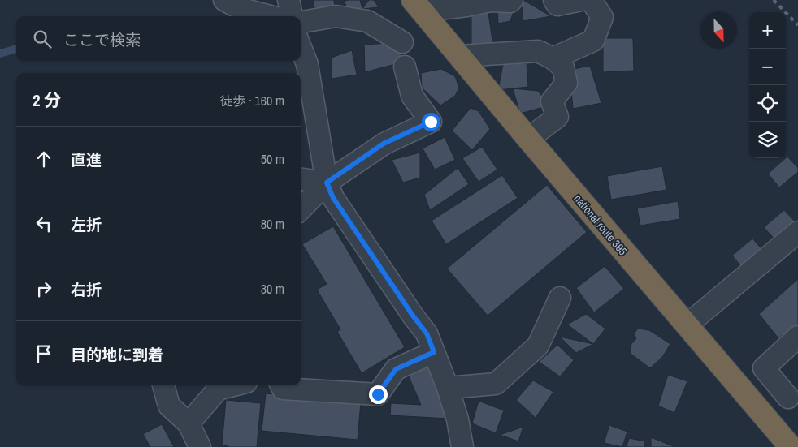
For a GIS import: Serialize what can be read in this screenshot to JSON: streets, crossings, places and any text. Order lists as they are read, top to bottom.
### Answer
{
  "streets": {
    "highway": ["national route 395"]
  },
  "north": "bottom",
  "page": {
    "map_buttons": ["+", "−"],
    "search": "ここで検索",
    "heading": ["2 分", "徒歩 · 160 m"],
    "list": [
      ["直進", "50 m"],
      ["左折", "80 m"],
      ["右折", "30 m"],
      "目的地に到着"
    ]
  }
}
